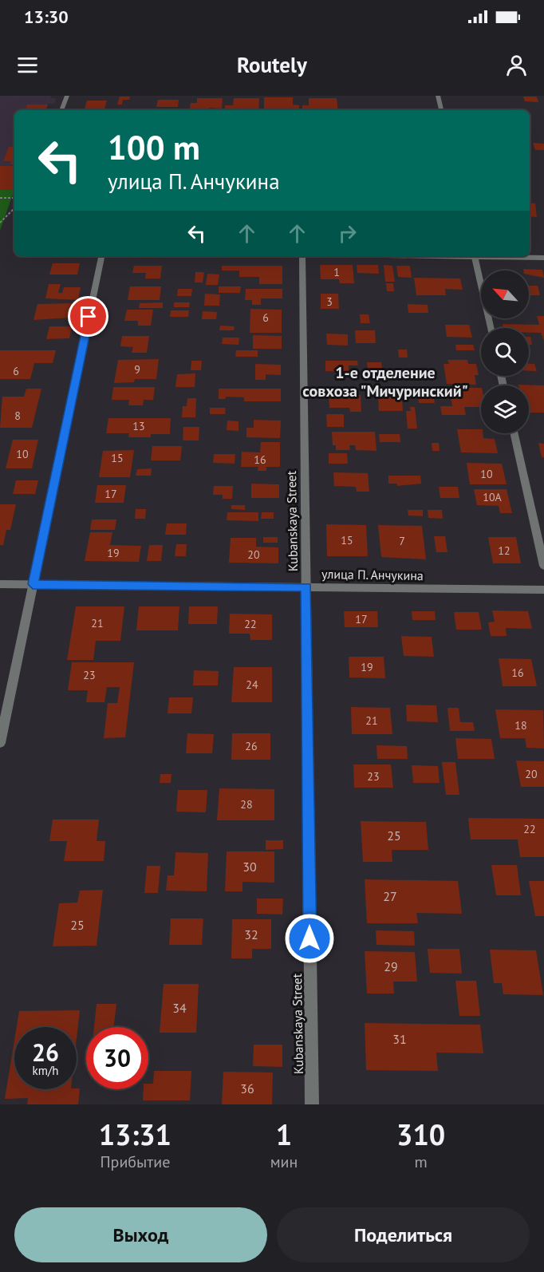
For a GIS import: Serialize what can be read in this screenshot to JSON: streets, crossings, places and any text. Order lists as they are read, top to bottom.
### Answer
{
  "streets": {
    "street": ["Kubanskaya Street", "улица П. Анчукина"]
  },
  "crossings": [
    ["Kubanskaya Street", "улица П. Анчукина"]
  ],
  "districts": ["1-е отделение совхоза \"Мичуринский\""],
  "house_numbers": [
    "1",
    "3",
    "6",
    "9",
    "6",
    "8",
    "13",
    "10",
    "15",
    "16",
    "10",
    "17",
    "10А",
    "15",
    "7",
    "12",
    "19",
    "20",
    "17",
    "21",
    "22",
    "19",
    "16",
    "23",
    "24",
    "21",
    "18",
    "26",
    "20",
    "23",
    "28",
    "22",
    "25",
    "30",
    "27",
    "25",
    "32",
    "29",
    "34",
    "31",
    "36"
  ],
  "north": "top left",
  "page": {
    "status": "13:30",
    "header": "Routely",
    "turn": ["100 m", "улица П. Анчукина"],
    "speed": "26 km/h",
    "limit": "30",
    "eta": [
      "13:31",
      "Прибытие",
      "1",
      "мин",
      "310",
      "m"
    ],
    "buttons": ["Выход", "Поделиться"]
  }
}
